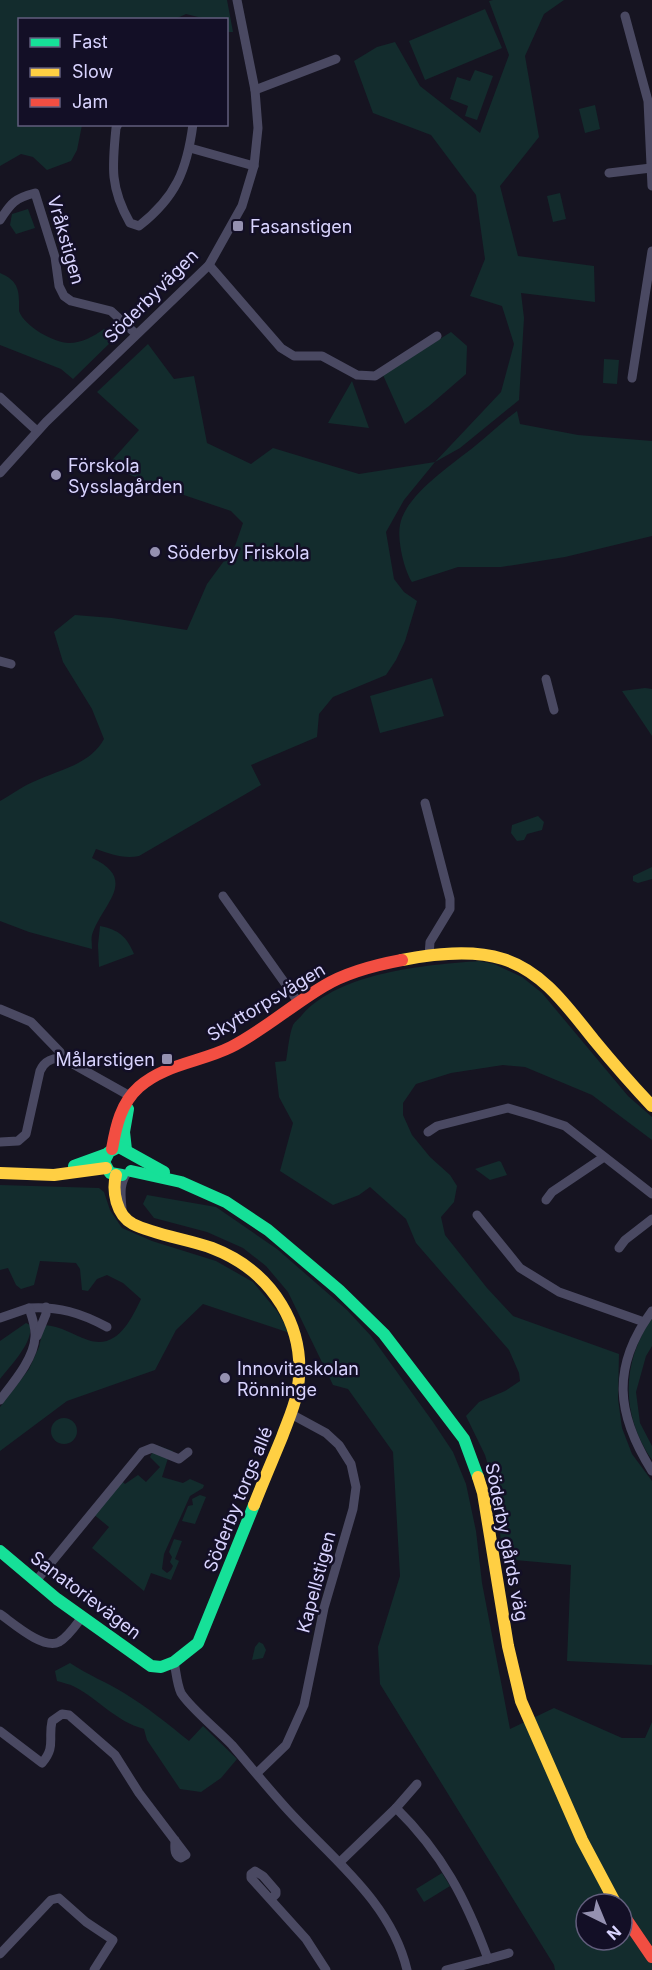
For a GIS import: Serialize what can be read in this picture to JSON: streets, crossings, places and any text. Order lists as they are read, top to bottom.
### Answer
{
  "streets": {
    "street": [
      "Vråkstigen",
      "Söderbyvägen",
      "Skyttorpsvägen",
      "Söderby torgs allé",
      "Söderby gårds väg",
      "Kapellstigen",
      "Sanatorievägen"
    ]
  },
  "crossings": [
    ["Vråkstigen", "Söderbyvägen"],
    ["Skyttorpsvägen", "Söderby torgs allé"],
    ["Skyttorpsvägen", "Söderby gårds väg"],
    ["Söderby torgs allé", "Söderby gårds väg"],
    ["Söderby torgs allé", "Kapellstigen"],
    ["Söderby torgs allé", "Sanatorievägen"]
  ],
  "places": {
    "transit": ["Fasanstigen", "Målarstigen"],
    "other": ["Förskola Sysslagården", "Söderby Friskola", "Innovitaskolan Rönninge"]
  },
  "legend": ["Fast", "Slow", "Jam"],
  "north": "bottom right"
}
